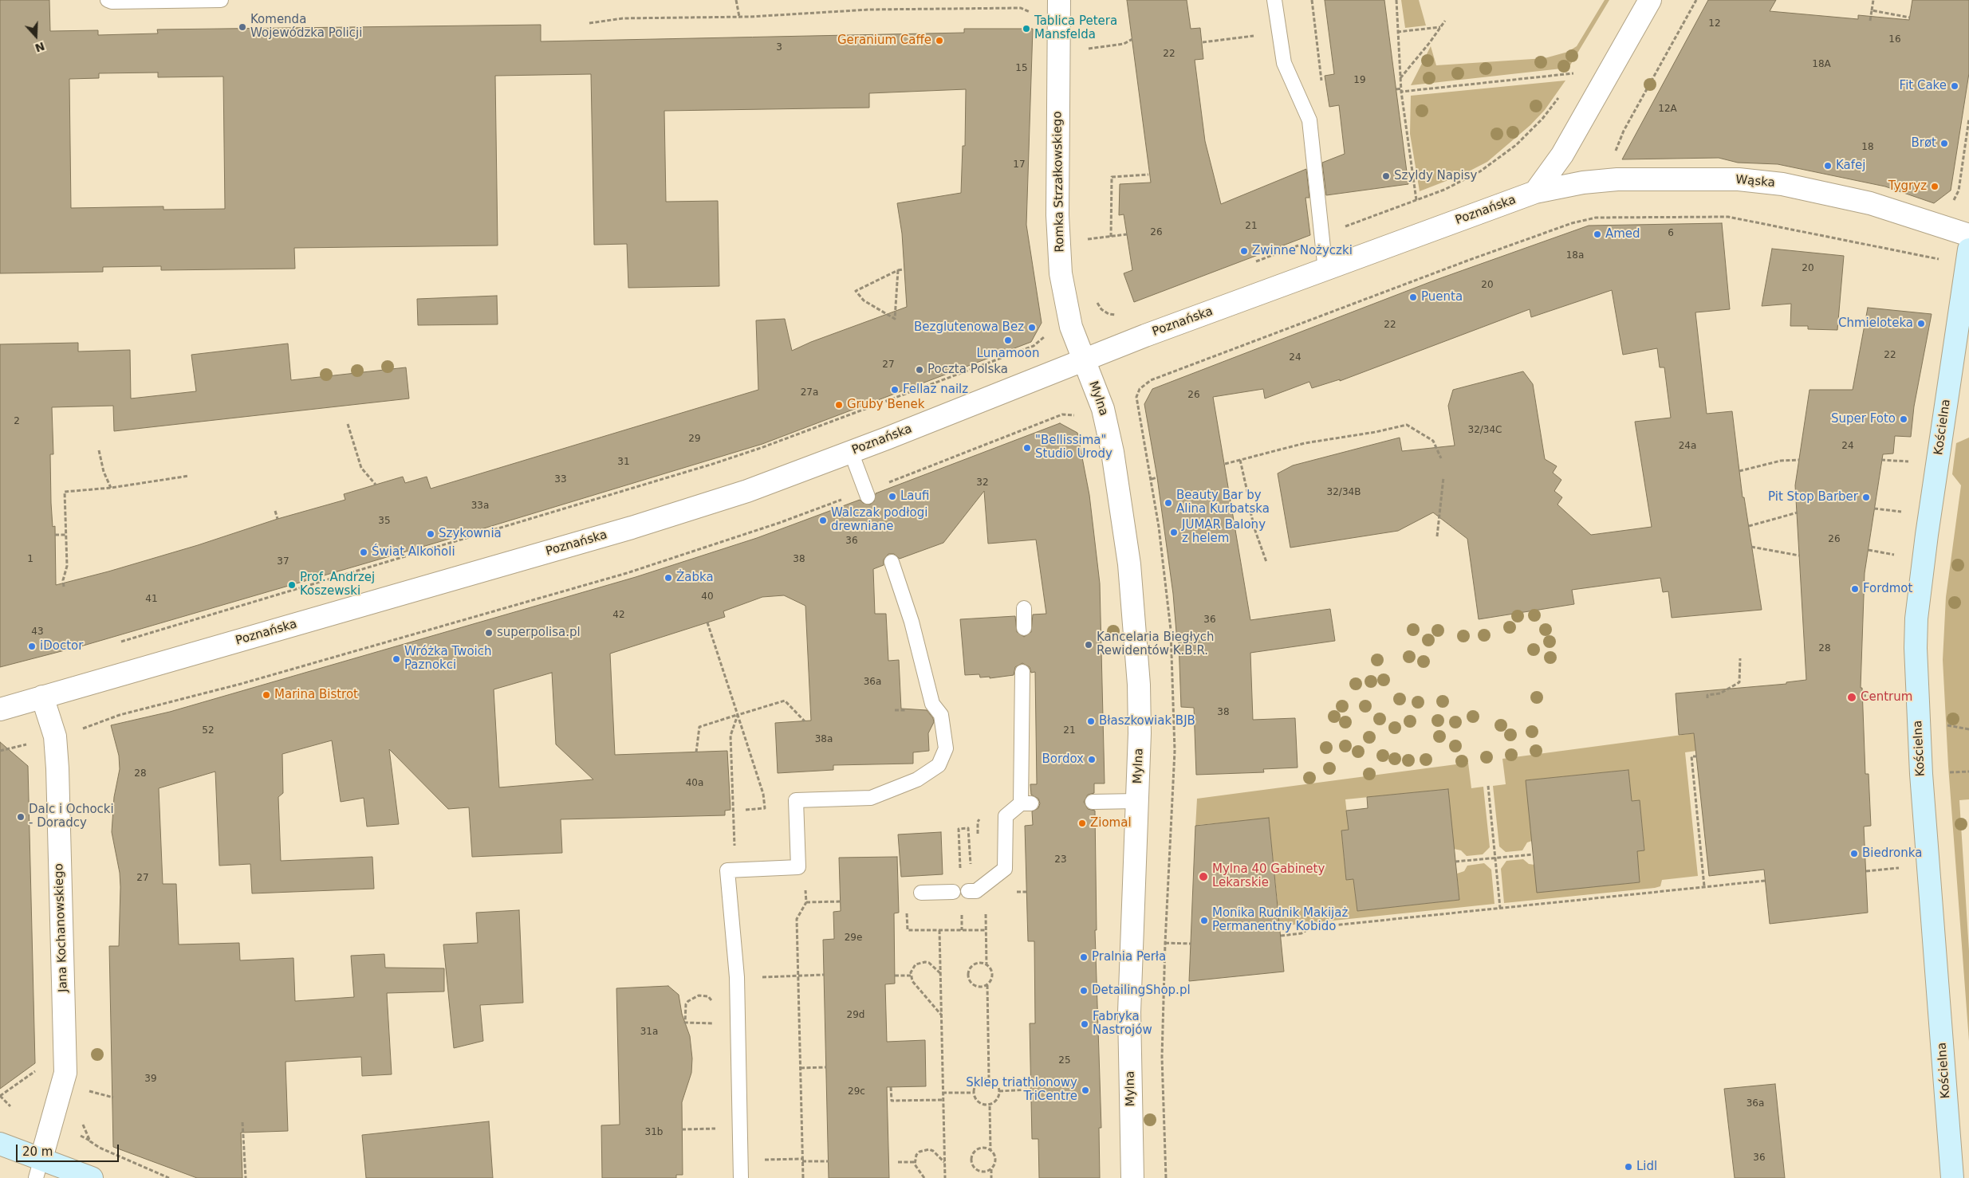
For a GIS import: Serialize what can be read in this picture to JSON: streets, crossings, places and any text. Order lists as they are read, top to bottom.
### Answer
{
  "streets": {
    "street": [
      "Romka Strzałkowskiego",
      "Wąska",
      "Poznańska",
      "Mylna",
      "Kościelna",
      "Jana Kochanowskiego"
    ]
  },
  "crossings": [
    ["Romka Strzałkowskiego", "Poznańska"],
    ["Romka Strzałkowskiego", "Mylna"],
    ["Wąska", "Poznańska"],
    ["Poznańska", "Mylna"],
    ["Poznańska", "Jana Kochanowskiego"]
  ],
  "places": [
    "Komenda Wojewódzka Policji",
    "Tablica Petera Mansfelda",
    "Geranium Caffe",
    "Fit Cake",
    "Brøt",
    "Kafej",
    "Szyldy Napisy",
    "Tygryz",
    "Amed",
    "Zwinne Nożyczki",
    "Puenta",
    "Chmieloteka",
    "Bezglutenowa Bez",
    "Lunamoon",
    "Poczta Polska",
    "Fellaz nailz",
    "Gruby Benek",
    "Super Foto",
    "\"Bellissima\" Studio Urody",
    "Laufi",
    "Pit Stop Barber",
    "Beauty Bar by Alina Kurbatska",
    "Walczak podłogi drewniane",
    "JUMAR Balony z helem",
    "Szykownia",
    "Świat Alkoholi",
    "Żabka",
    "Prof. Andrzej Koszewski",
    "Fordmot",
    "superpolisa.pl",
    "Kancelaria Biegłych Rewidentów K.B.R.",
    "iDoctor",
    "Wróżka Twoich Paznokci",
    "Marina Bistrot",
    "Centrum",
    "Błaszkowiak BJB",
    "Bordox",
    "Dalc i Ochocki - Doradcy",
    "Ziomal",
    "Biedronka",
    "Mylna 40 Gabinety Lekarskie",
    "Monika Rudnik Makijaż Permanentny Kobido",
    "Pralnia Perła",
    "DetailingShop.pl",
    "Fabryka Nastrojów",
    "Sklep triathlonowy TriCentre",
    "Lidl"
  ],
  "house_numbers": [
    "12",
    "16",
    "3",
    "22",
    "18A",
    "15",
    "19",
    "12A",
    "18",
    "17",
    "21",
    "26",
    "6",
    "18a",
    "20",
    "20",
    "22",
    "22",
    "24",
    "27",
    "27a",
    "26",
    "2",
    "32/34C",
    "29",
    "24a",
    "24",
    "31",
    "33",
    "32",
    "32/34B",
    "33a",
    "35",
    "26",
    "36",
    "1",
    "38",
    "37",
    "40",
    "41",
    "42",
    "36",
    "43",
    "28",
    "36a",
    "38",
    "52",
    "21",
    "38a",
    "28",
    "40a",
    "23",
    "27",
    "29e",
    "29d",
    "31a",
    "25",
    "39",
    "29c",
    "36a",
    "31b",
    "36"
  ],
  "scale_bar": "20 m",
  "north": "bottom"
}
